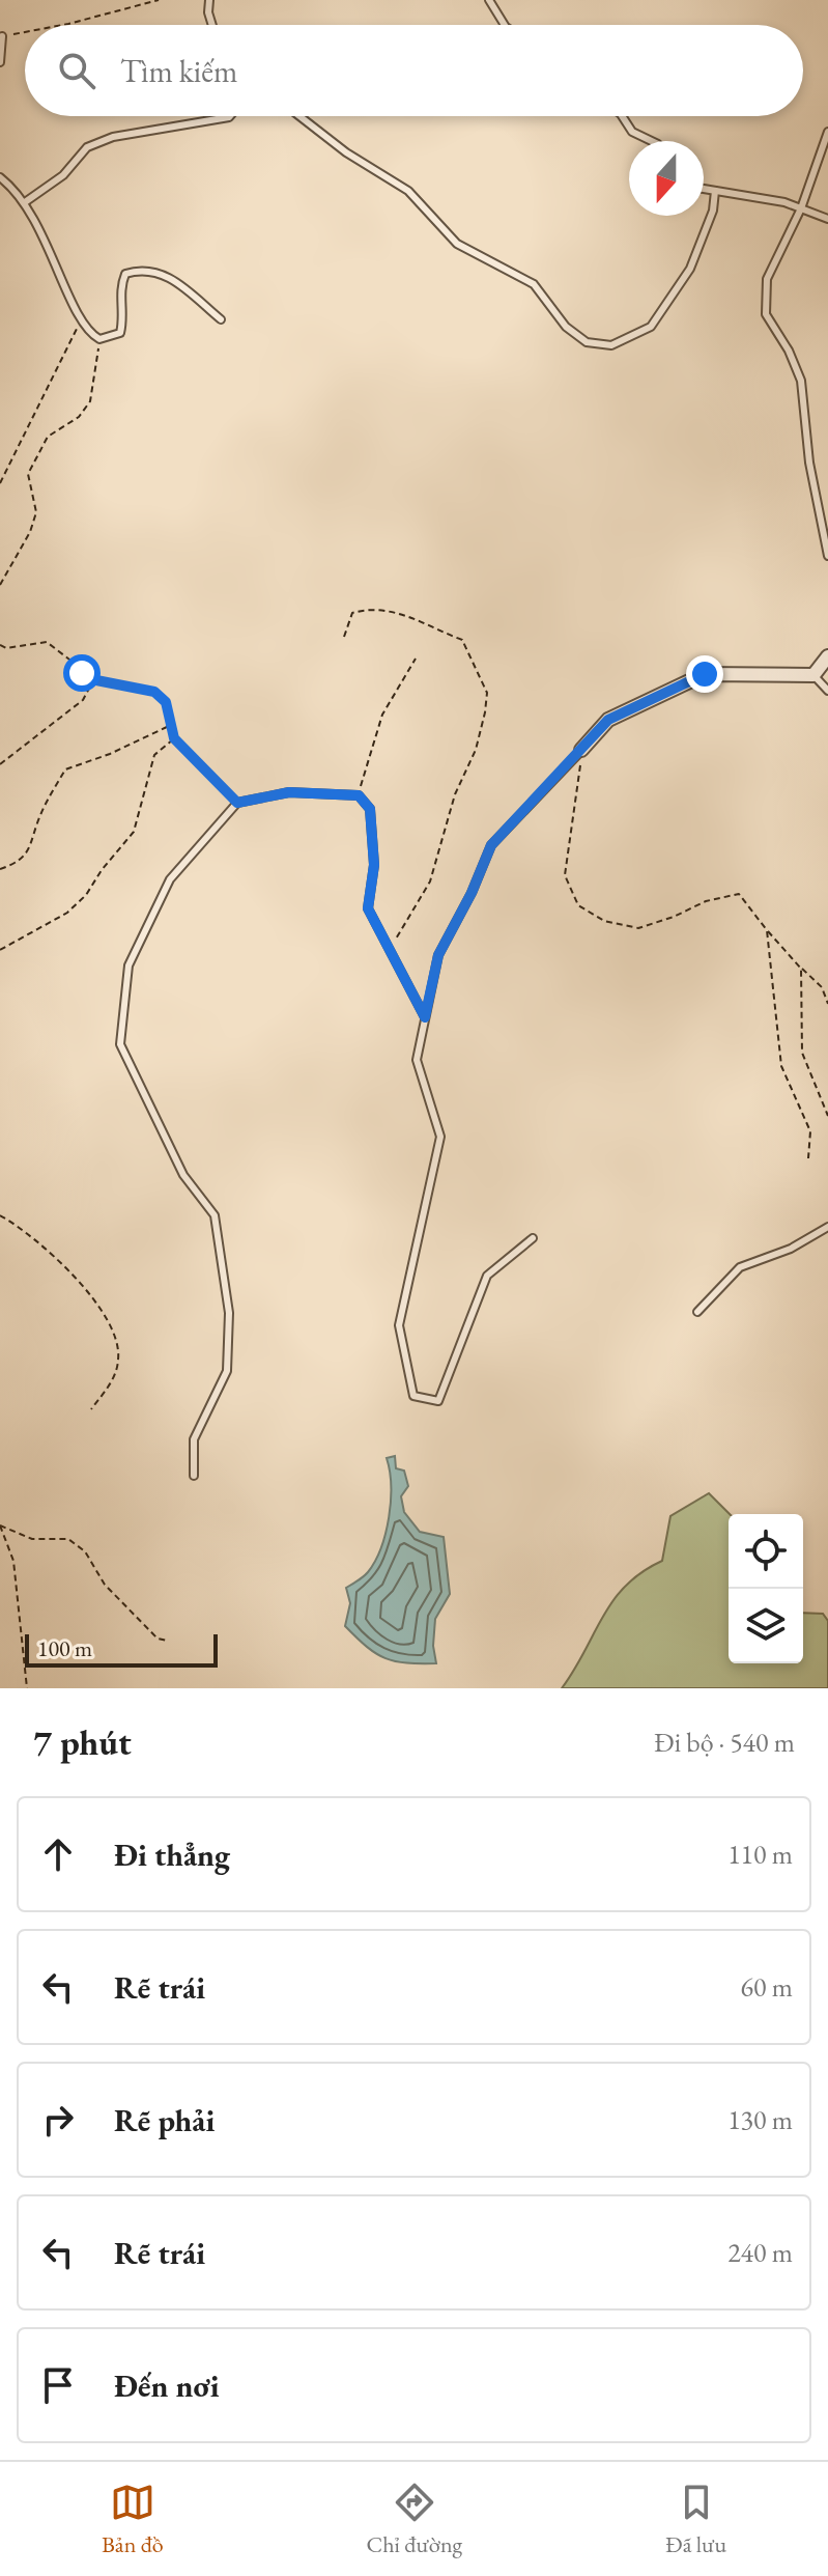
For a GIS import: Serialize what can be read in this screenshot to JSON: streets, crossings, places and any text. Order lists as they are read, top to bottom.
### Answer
{
  "scale_bar": "100 m",
  "north": "bottom",
  "page": {
    "search": "Tìm kiếm",
    "scale": "100 m",
    "heading": ["7 phút", "Đi bộ · 540 m"],
    "list": [
      ["Đi thẳng", "110 m"],
      ["Rẽ trái", "60 m"],
      ["Rẽ phải", "130 m"],
      ["Rẽ trái", "240 m"],
      "Đến nơi"
    ],
    "nav": ["Bản đồ", "Chỉ đường", "Đã lưu"]
  }
}
